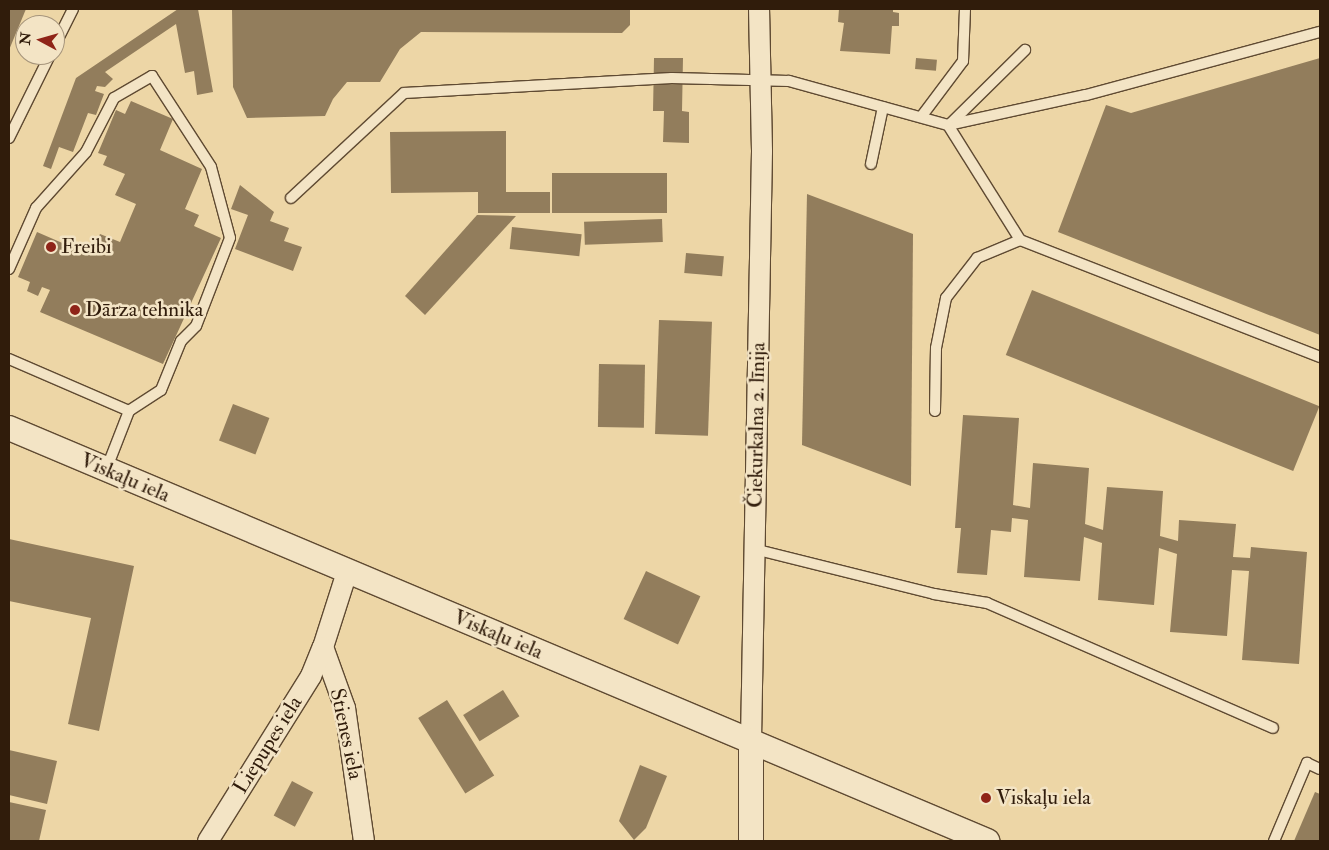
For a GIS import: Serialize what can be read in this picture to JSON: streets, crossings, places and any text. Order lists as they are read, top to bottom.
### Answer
{
  "streets": {
    "street": [
      "Čiekurkalna 2. līnija",
      "Viskaļu iela",
      "Stienes iela",
      "Liepupes iela"
    ]
  },
  "crossings": [
    ["Čiekurkalna 2. līnija", "Viskaļu iela"],
    ["Stienes iela", "Liepupes iela"]
  ],
  "places": ["Freibi", "Dārza tehnika", "Viskaļu iela"],
  "north": "left"
}
